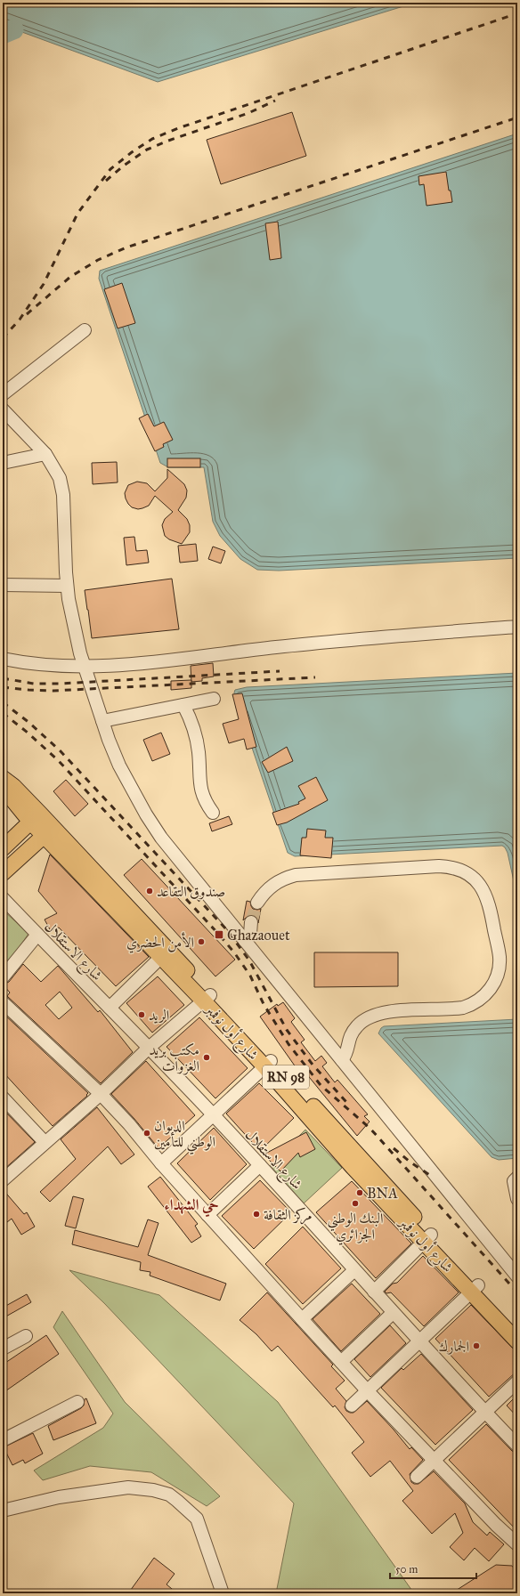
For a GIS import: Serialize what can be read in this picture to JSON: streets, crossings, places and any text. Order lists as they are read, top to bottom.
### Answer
{
  "streets": {
    "main road": ["شارع أول نوفمبر", "RN 98"],
    "street": ["شارع الاستقلال"]
  },
  "crossings": [
    ["شارع أول نوفمبر", "RN 98"]
  ],
  "districts": ["حي الشهداء"],
  "places": {
    "other": [
      "صندوق التقاعد",
      "الأمن الحضري",
      "الريد",
      "مكتب بريد الغزوات",
      "الديوان الوطني للتأمين",
      "BNA",
      "البنك الوطني الجزائري",
      "مركز الثقافة",
      "الجمارك"
    ],
    "transit": ["Ghazaouet"]
  },
  "scale_bar": "50 m"
}
